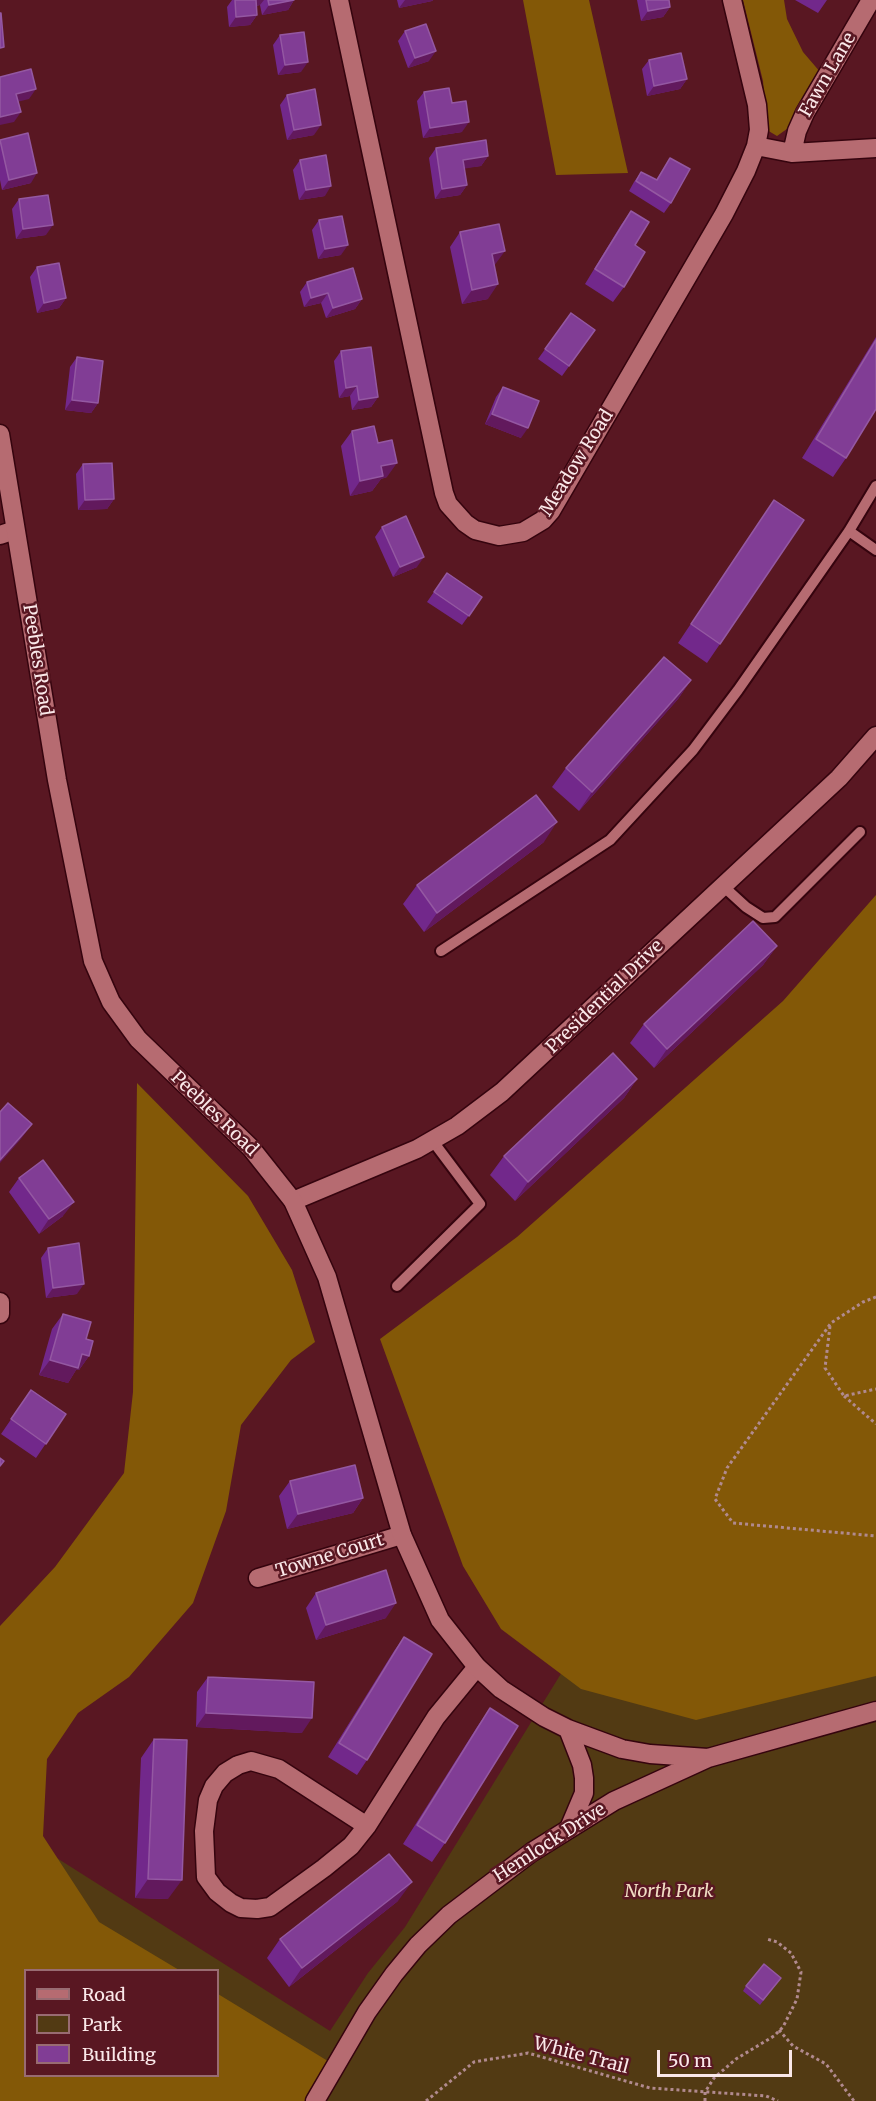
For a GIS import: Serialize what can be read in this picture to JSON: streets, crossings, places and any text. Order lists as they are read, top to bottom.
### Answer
{
  "streets": {
    "street": [
      "Fawn Lane",
      "Meadow Road",
      "Peebles Road",
      "Presidential Drive",
      "Towne Court",
      "Hemlock Drive"
    ],
    "path": ["White Trail"]
  },
  "crossings": [
    ["Peebles Road", "Presidential Drive"],
    ["Peebles Road", "Towne Court"],
    ["Peebles Road", "Hemlock Drive"]
  ],
  "parks": ["North Park"],
  "legend": ["Road", "Park", "Building"],
  "scale_bar": "50 m"
}
